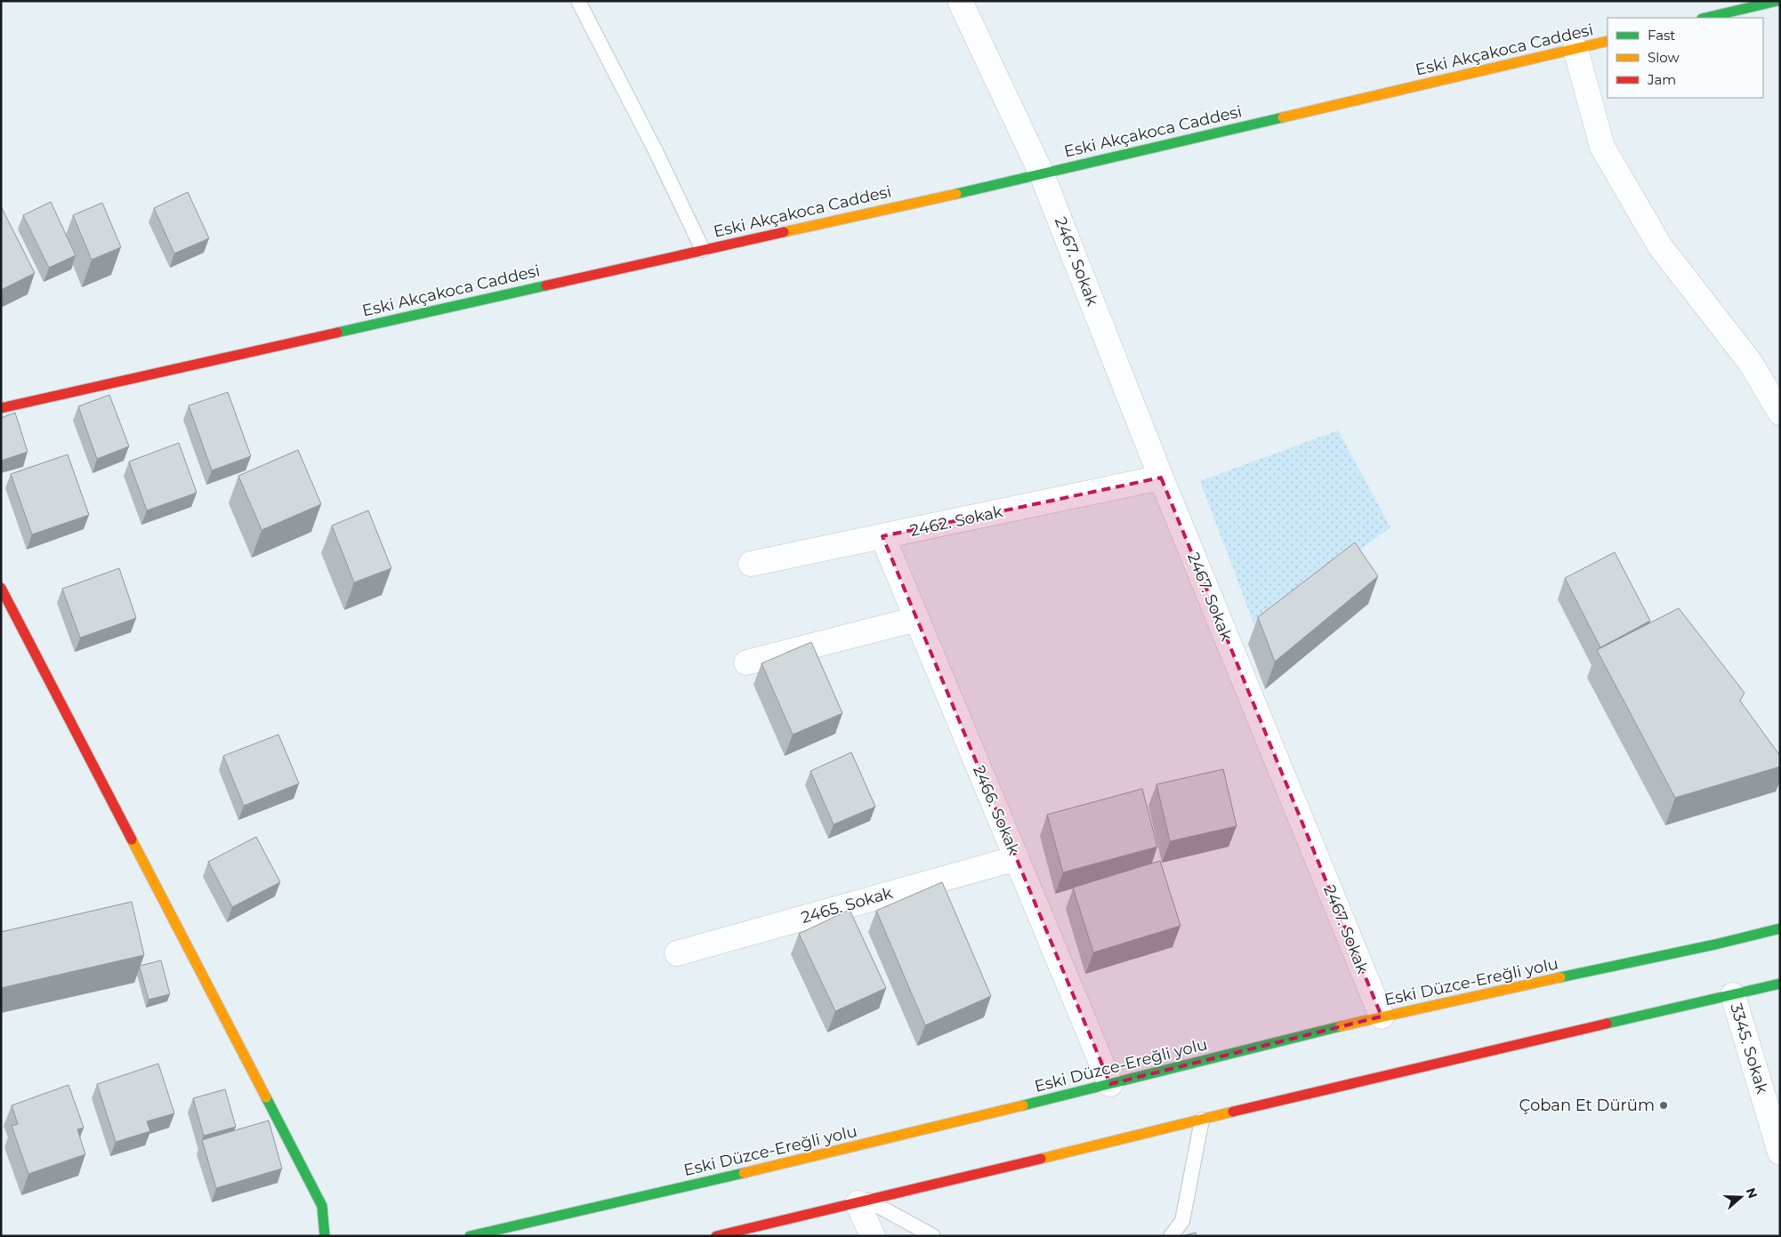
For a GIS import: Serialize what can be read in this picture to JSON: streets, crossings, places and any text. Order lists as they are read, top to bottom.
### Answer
{
  "streets": {
    "street": [
      "Eski Akçakoca Caddesi",
      "2467. Sokak",
      "2462. Sokak",
      "2466. Sokak",
      "2465. Sokak",
      "Eski Düzce-Ereğli yolu",
      "3345. Sokak"
    ]
  },
  "crossings": [
    ["Eski Akçakoca Caddesi", "2467. Sokak"],
    ["2467. Sokak", "2462. Sokak"],
    ["2467. Sokak", "Eski Düzce-Ereğli yolu"],
    ["2462. Sokak", "2466. Sokak"],
    ["2466. Sokak", "2465. Sokak"],
    ["2466. Sokak", "Eski Düzce-Ereğli yolu"]
  ],
  "places": ["Çoban Et Dürüm"],
  "legend": ["Fast", "Slow", "Jam"],
  "north": "right"
}
